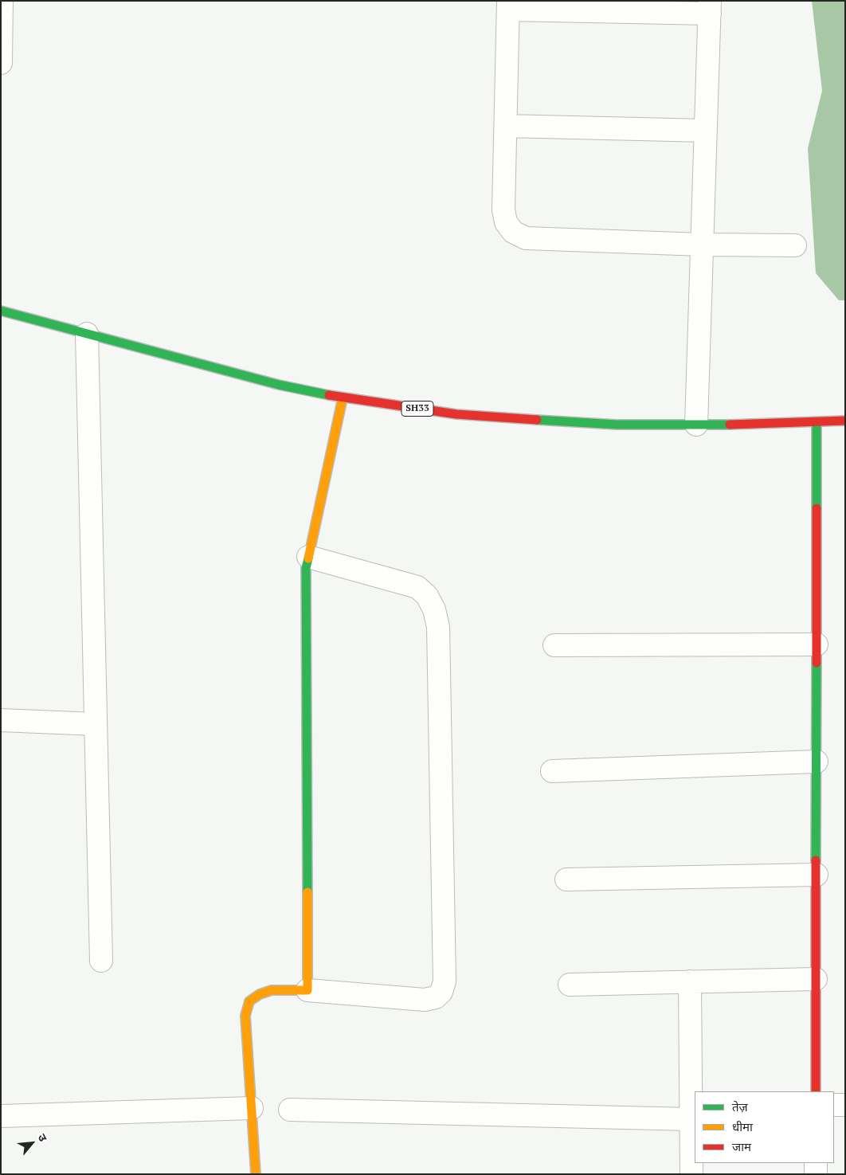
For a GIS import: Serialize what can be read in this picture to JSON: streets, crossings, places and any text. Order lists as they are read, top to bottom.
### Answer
{
  "streets": {
    "street": ["SH33"]
  },
  "legend": ["तेज़", "धीमा", "जाम"],
  "north": "top right"
}
